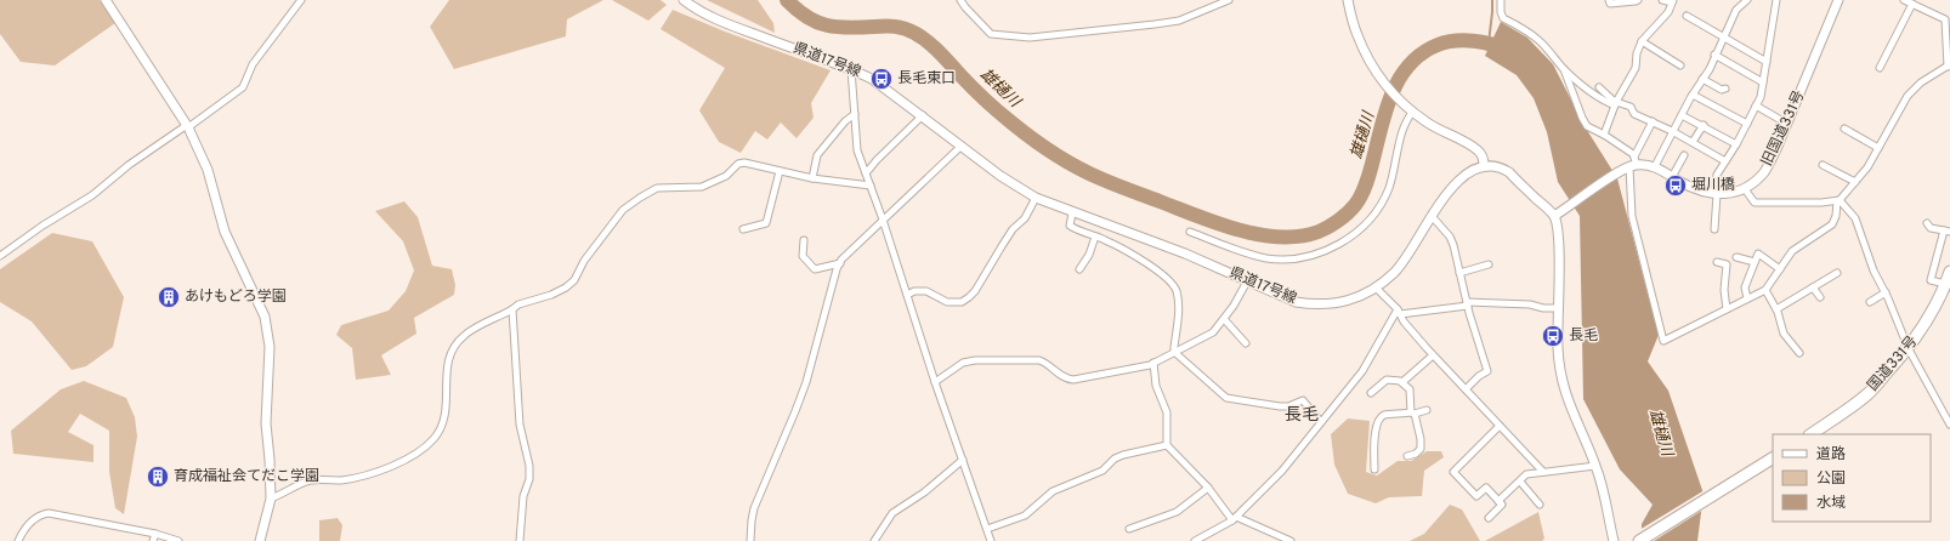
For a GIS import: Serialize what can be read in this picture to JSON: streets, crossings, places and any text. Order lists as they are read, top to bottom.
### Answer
{
  "streets": {
    "highway": ["国道331号"],
    "main road": ["県道17号線", "旧国道331号"]
  },
  "districts": ["長毛"],
  "water": ["雄樋川"],
  "places": {
    "bus stop": ["長毛東口", "堀川橋", "長毛"],
    "building": ["あけもどろ学園", "育成福祉会てだこ学園"]
  },
  "legend": ["道路", "公園", "水域"]
}
